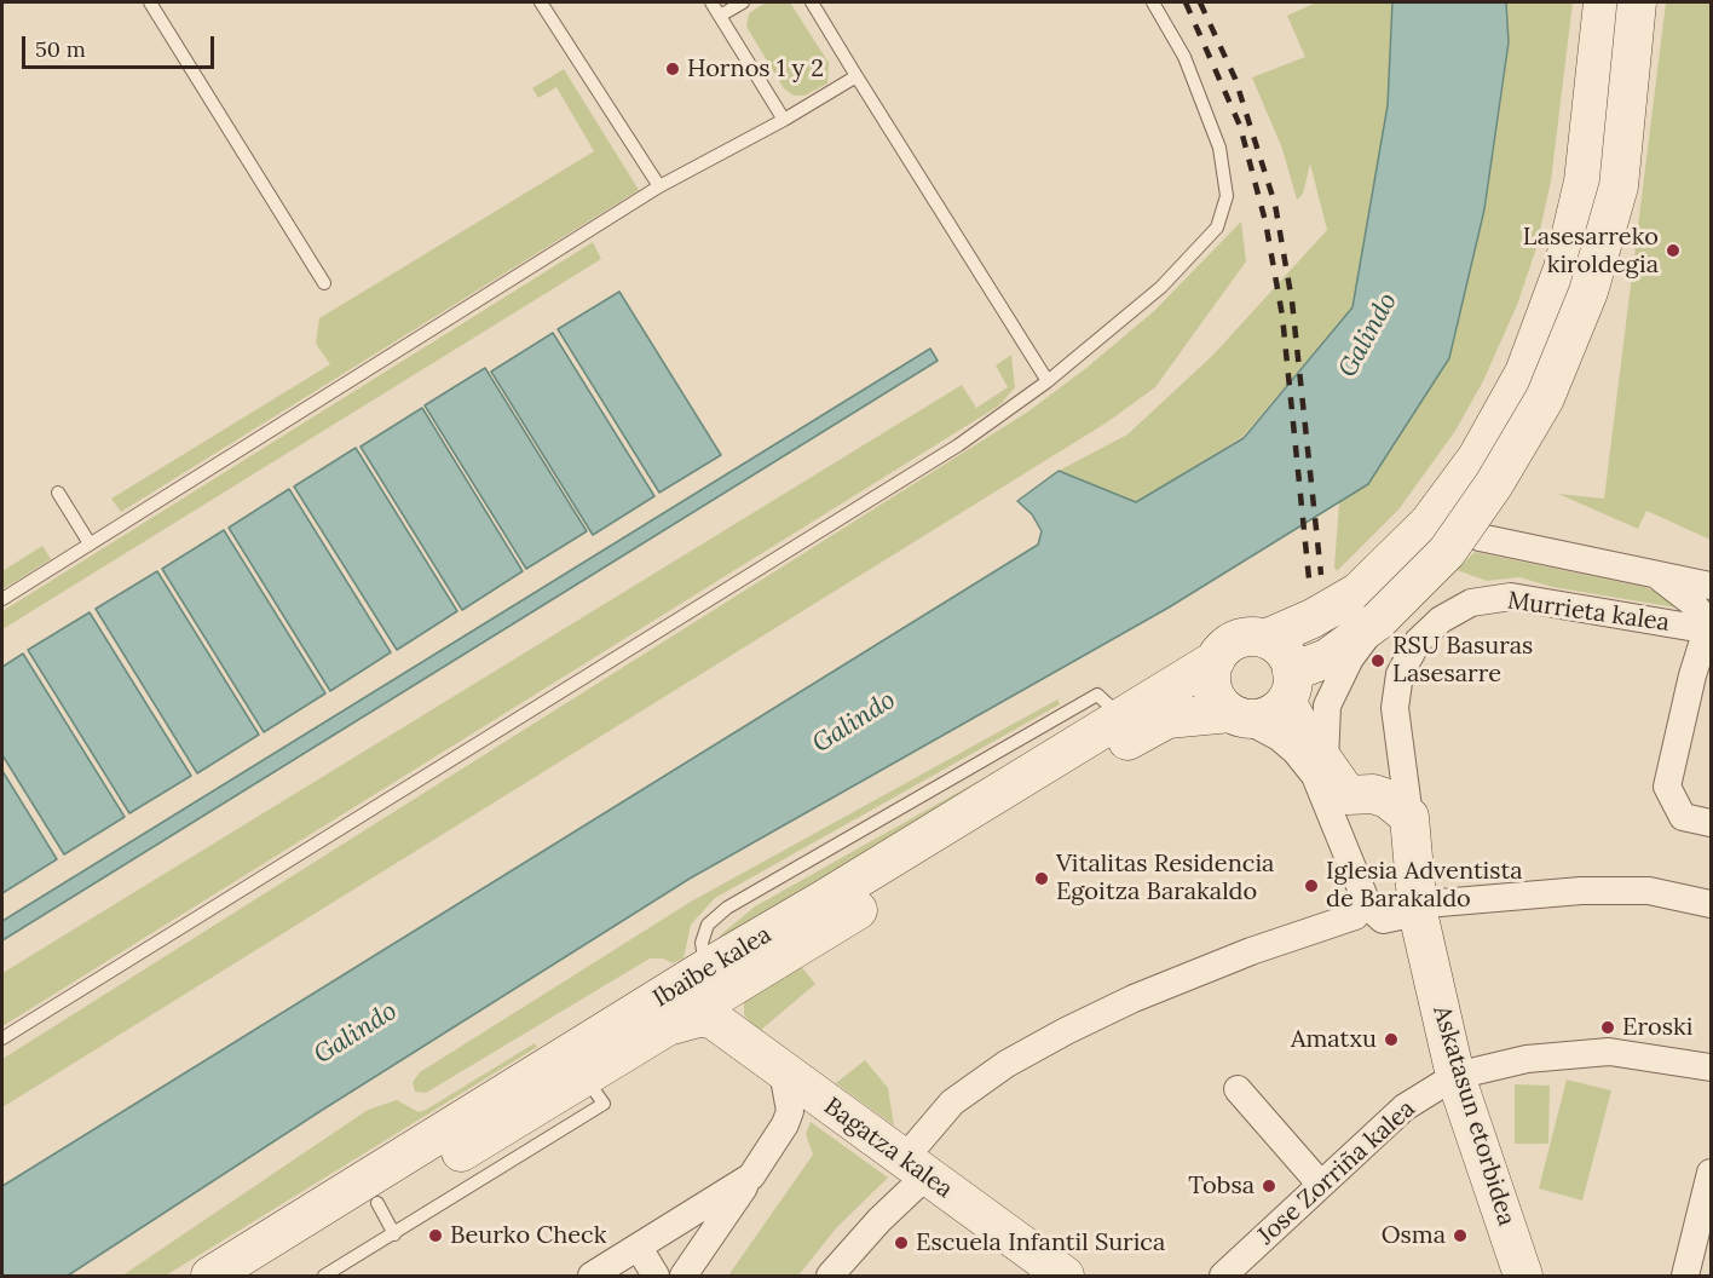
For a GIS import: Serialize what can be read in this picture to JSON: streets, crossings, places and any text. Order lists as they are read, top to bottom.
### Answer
{
  "streets": {
    "main road": ["Ibaibe kalea", "Askatasun etorbidea", "Bagatza kalea"],
    "street": ["Murrieta kalea", "Jose Zorriña kalea"]
  },
  "crossings": [
    ["Murrieta kalea", "Askatasun etorbidea"],
    ["Ibaibe kalea", "Bagatza kalea"],
    ["Askatasun etorbidea", "Jose Zorriña kalea"]
  ],
  "water": ["Galindo"],
  "places": [
    "Hornos 1 y 2",
    "Lasesarreko kiroldegia",
    "RSU Basuras Lasesarre",
    "Vitalitas Residencia Egoitza Barakaldo",
    "Iglesia Adventista de Barakaldo",
    "Eroski",
    "Amatxu",
    "Tobsa",
    "Beurko Check",
    "Osma",
    "Escuela Infantil Surica"
  ],
  "scale_bar": "50 m"
}
